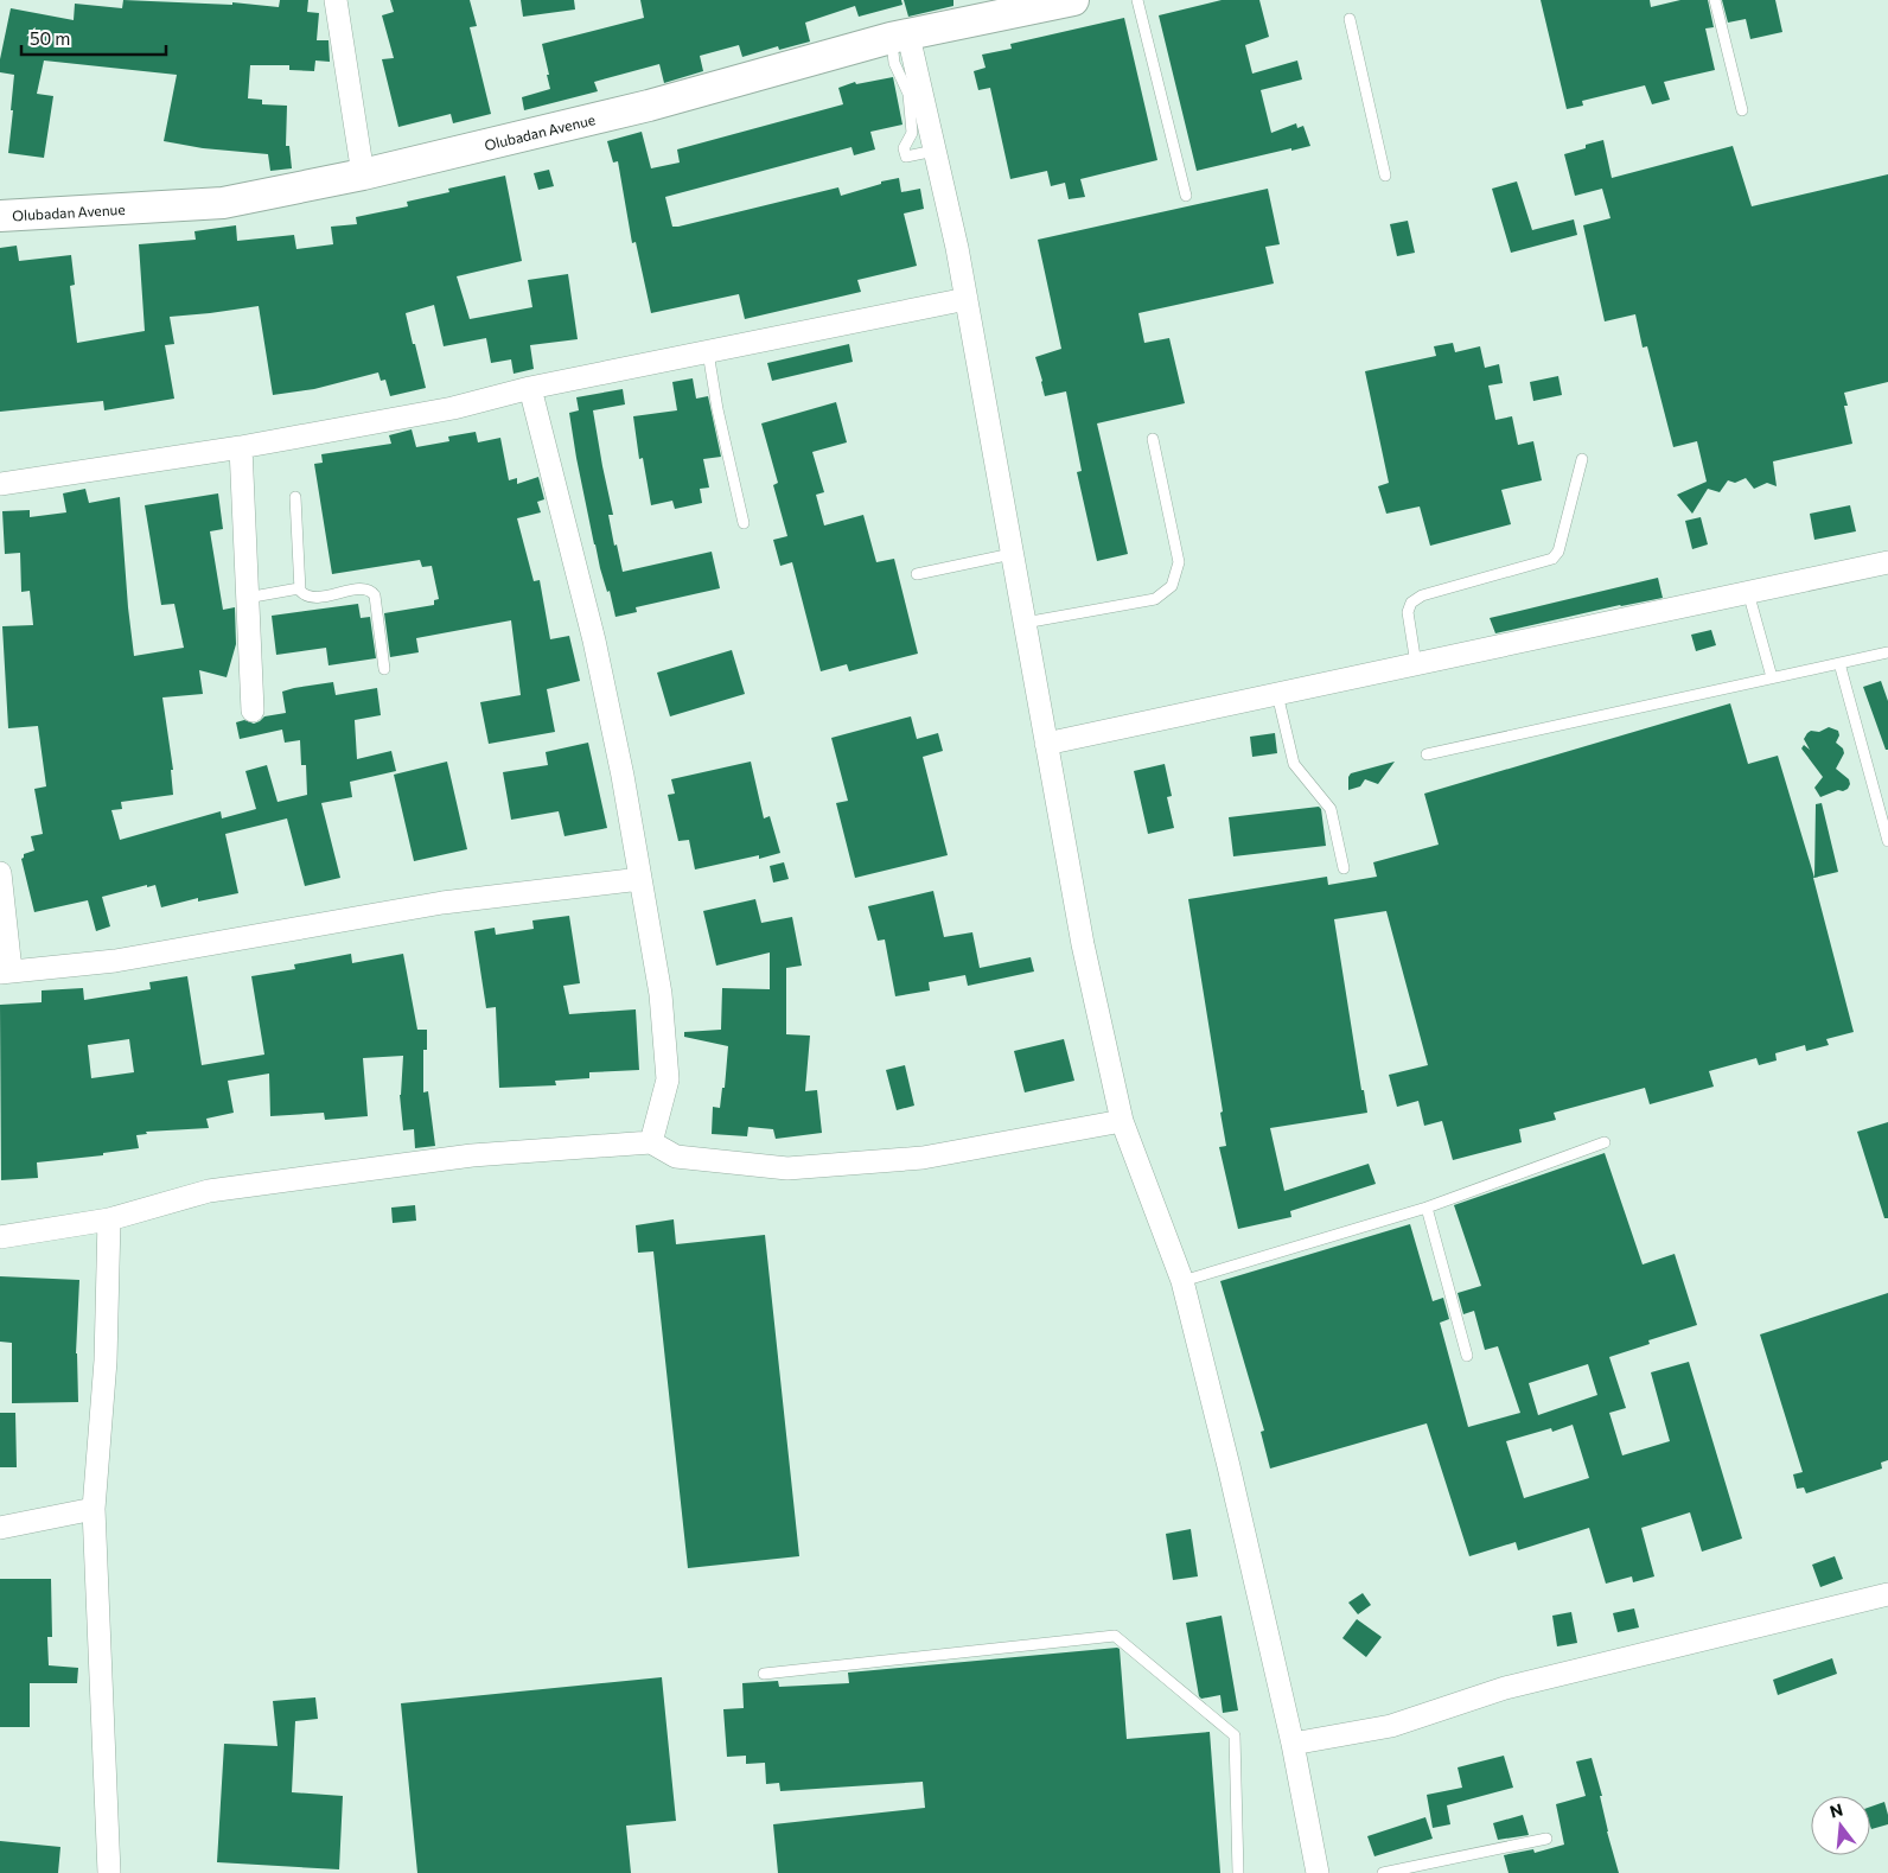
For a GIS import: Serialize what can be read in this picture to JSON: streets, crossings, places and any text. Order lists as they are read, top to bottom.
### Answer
{
  "streets": {
    "street": ["Olubadan Avenue"]
  },
  "scale_bar": "50 m",
  "north": "top"
}
